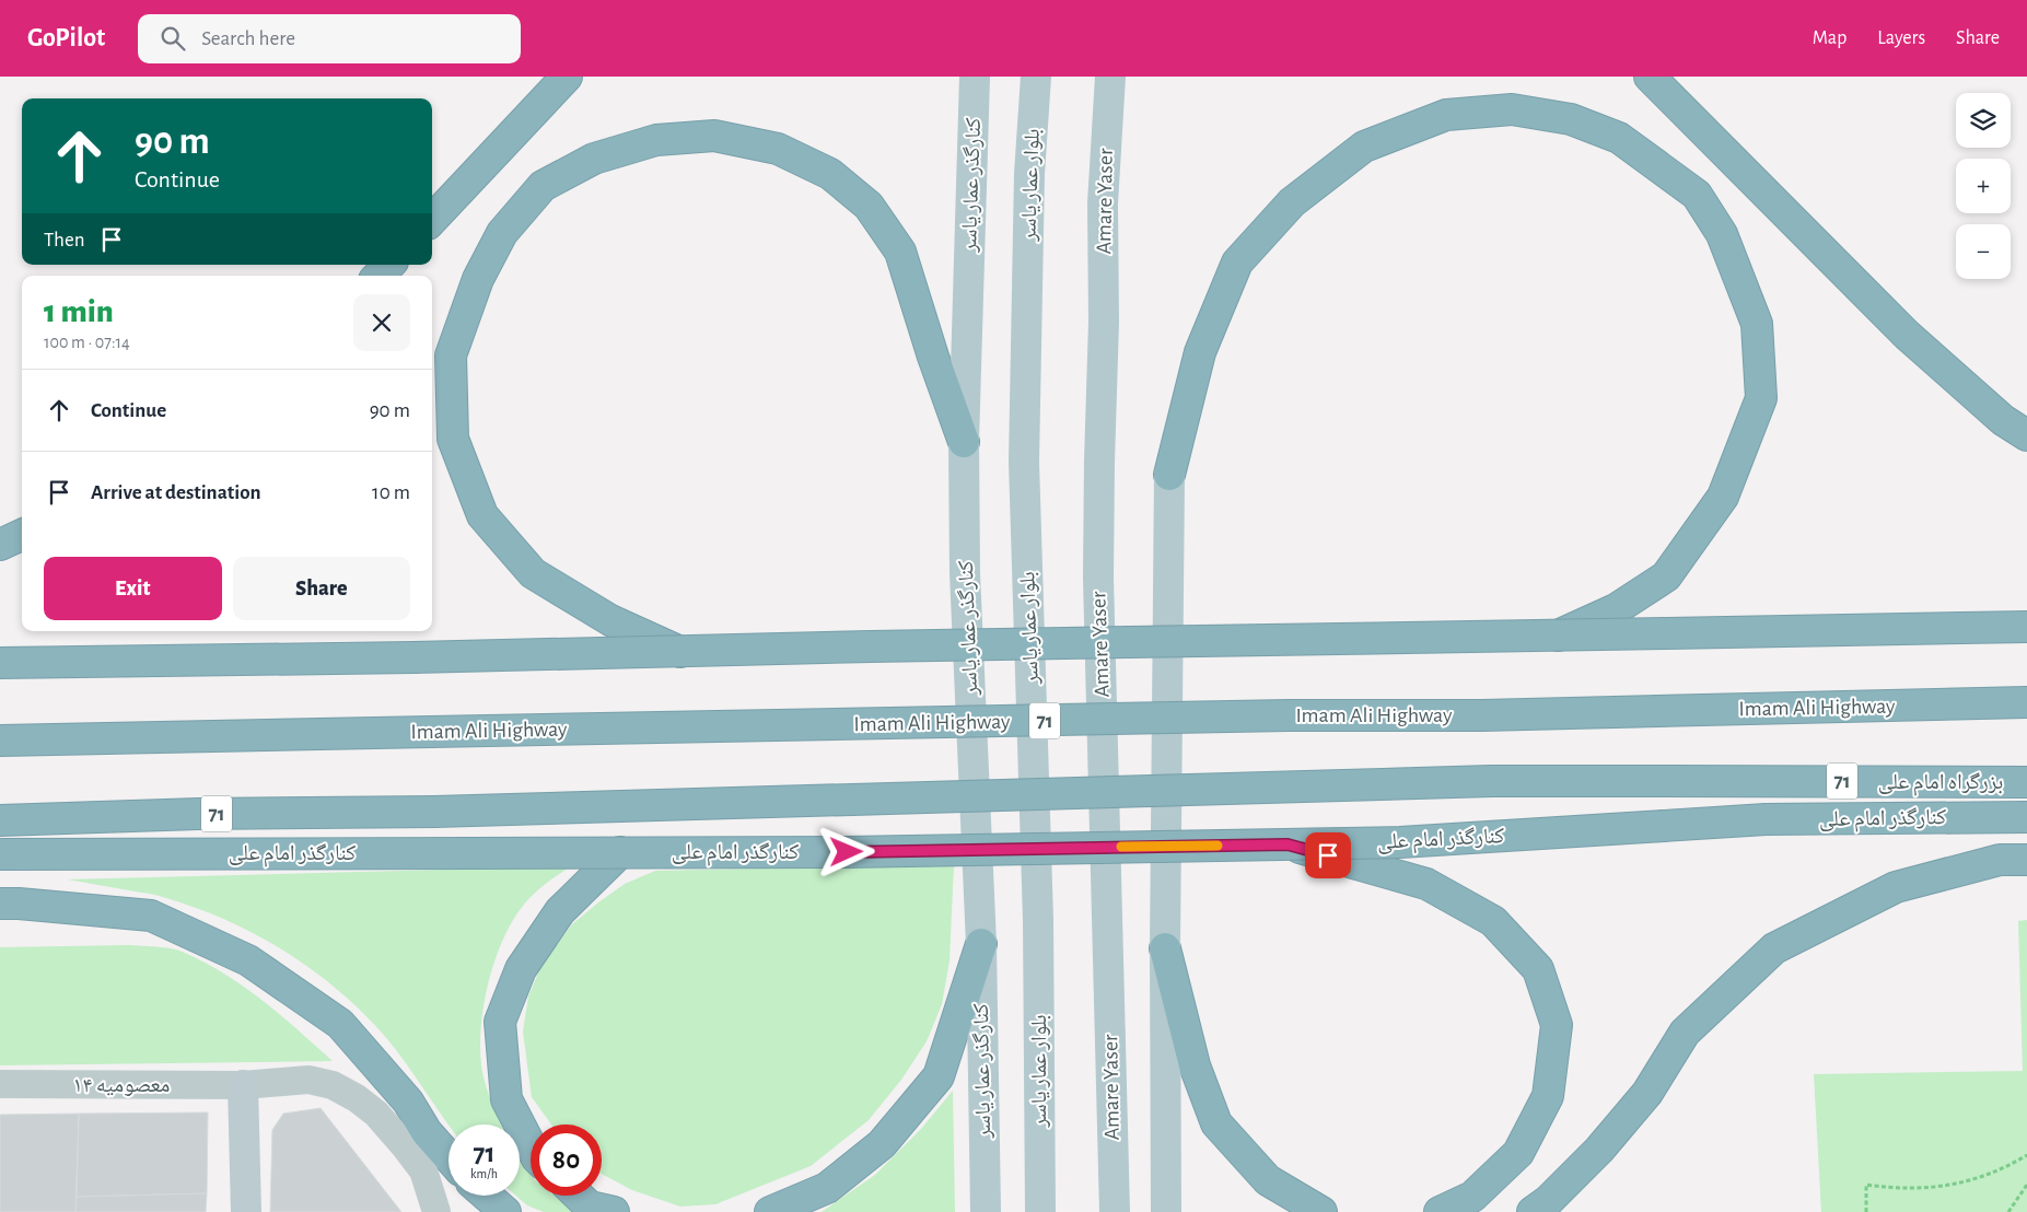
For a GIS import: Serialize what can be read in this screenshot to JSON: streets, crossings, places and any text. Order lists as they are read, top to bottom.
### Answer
{
  "streets": {
    "highway": [
      "Imam Ali Highway",
      "71",
      "بزرگراه امام علی",
      "کنارگذر امام علی"
    ],
    "main road": ["کنارگذر عمار یاسر", "بلوار عمار یاسر", "Amare Yaser"],
    "street": ["معصومیه ۱۴"]
  },
  "page": {
    "header": "GoPilot",
    "search": "Search here",
    "nav": ["Map", "Layers", "Share"],
    "map_buttons": ["+", "−"],
    "turn": ["90 m", "Continue"],
    "then": "Then",
    "heading": ["1 min", "100 m · 07:14"],
    "list": [
      {
        "name": "Continue",
        "value": "90 m"
      },
      {
        "name": "Arrive at destination",
        "value": "10 m"
      }
    ],
    "buttons": ["Exit", "Share"],
    "speed": "71 km/h",
    "limit": "80"
  }
}
